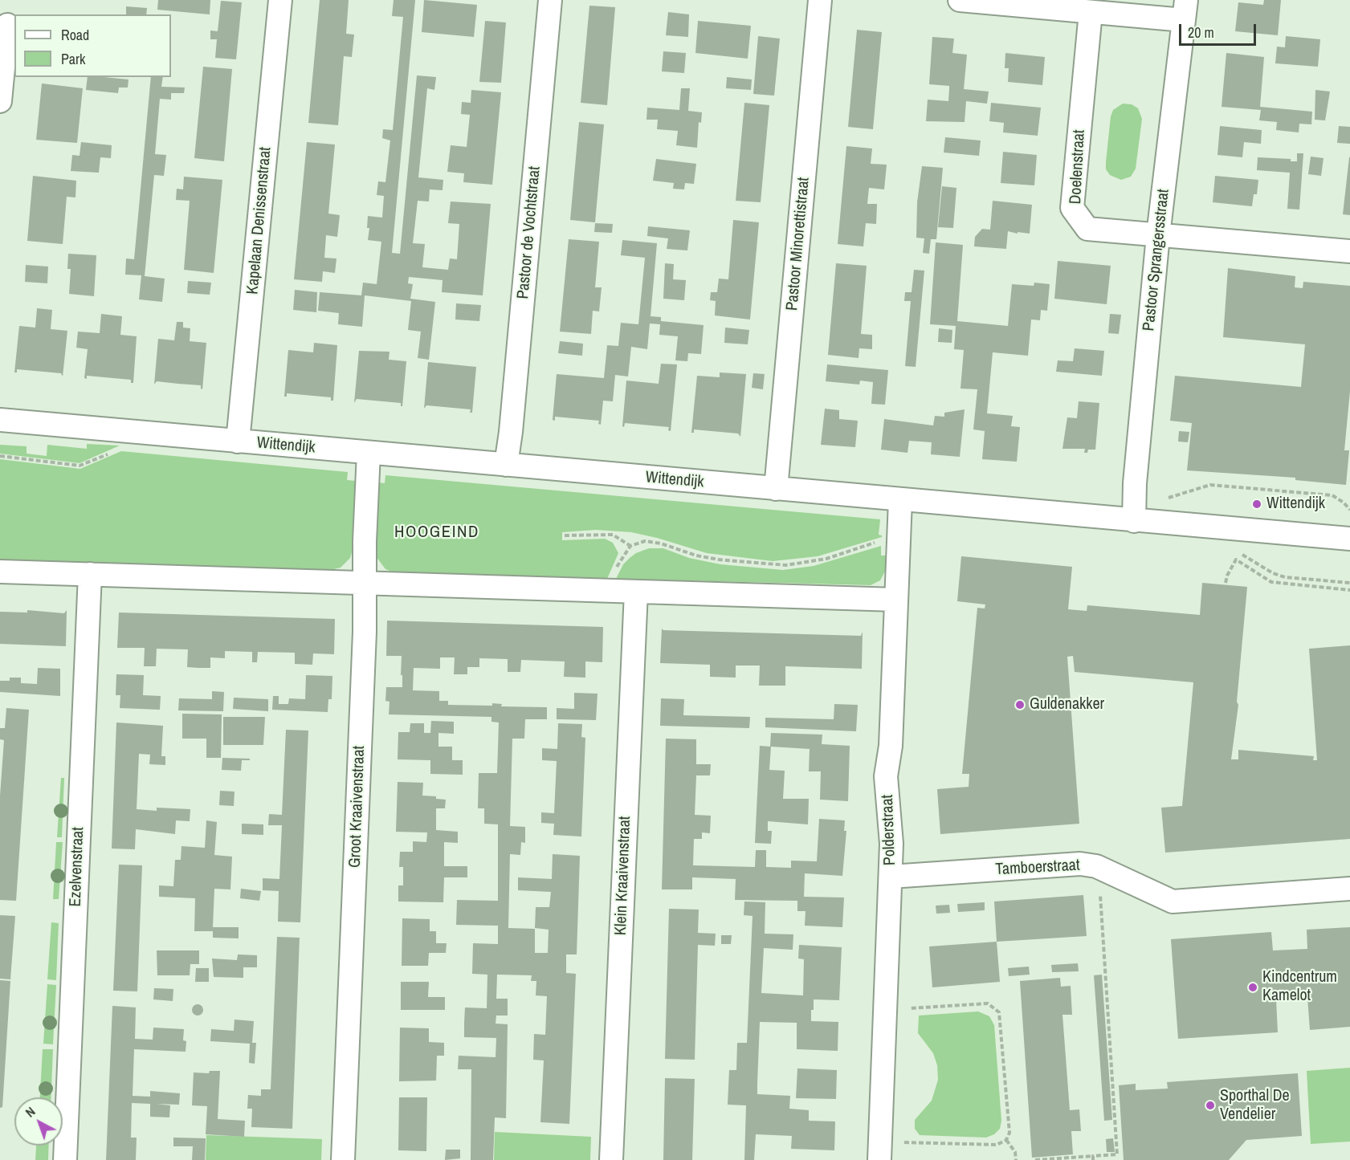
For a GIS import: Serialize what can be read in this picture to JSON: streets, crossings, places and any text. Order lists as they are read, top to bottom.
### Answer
{
  "streets": {
    "street": [
      "Doelenstraat",
      "Kapelaan Denissenstraat",
      "Pastoor de Vochtstraat",
      "Pastoor Minorettistraat",
      "Pastoor Sprangersstraat",
      "Wittendijk",
      "Groot Kraaivenstraat",
      "Polderstraat",
      "Ezelvenstraat",
      "Tamboerstraat",
      "Klein Kraaivenstraat"
    ]
  },
  "crossings": [
    ["Doelenstraat", "Pastoor Sprangersstraat"],
    ["Kapelaan Denissenstraat", "Wittendijk"],
    ["Pastoor de Vochtstraat", "Wittendijk"],
    ["Pastoor Minorettistraat", "Wittendijk"],
    ["Pastoor Sprangersstraat", "Wittendijk"],
    ["Wittendijk", "Groot Kraaivenstraat"],
    ["Wittendijk", "Polderstraat"],
    ["Polderstraat", "Tamboerstraat"]
  ],
  "districts": ["HOOGEIND"],
  "places": [
    "Wittendijk",
    "Guldenakker",
    "Kindcentrum Kamelot",
    "Sporthal De Vendelier"
  ],
  "legend": ["Road", "Park"],
  "scale_bar": "20 m",
  "north": "top left"
}
